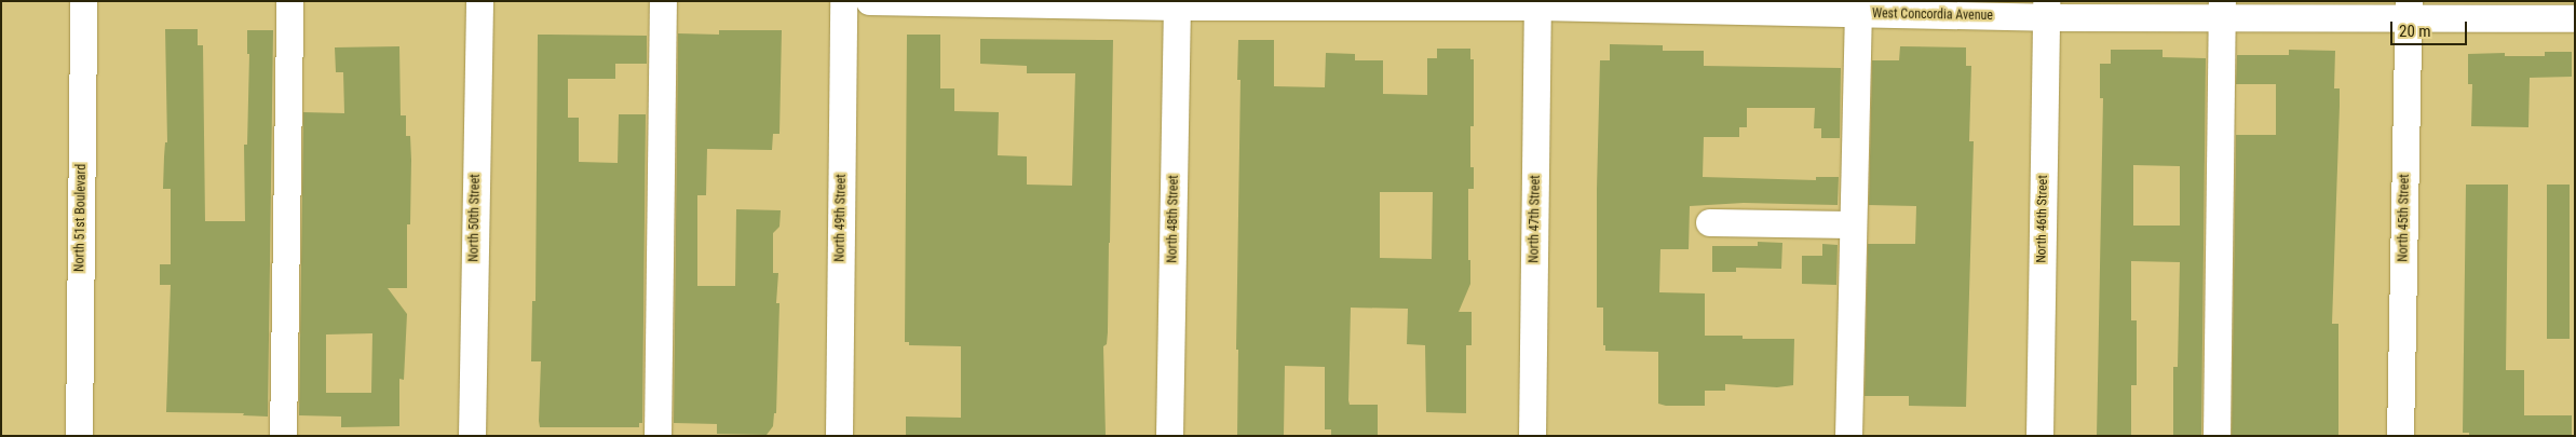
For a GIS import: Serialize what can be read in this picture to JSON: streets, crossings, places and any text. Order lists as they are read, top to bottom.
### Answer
{
  "streets": {
    "street": [
      "West Concordia Avenue",
      "North 51st Boulevard",
      "North 50th Street",
      "North 49th Street",
      "North 45th Street",
      "North 48th Street",
      "North 47th Street",
      "North 46th Street"
    ]
  },
  "crossings": [
    ["West Concordia Avenue", "North 45th Street"],
    ["West Concordia Avenue", "North 48th Street"],
    ["West Concordia Avenue", "North 47th Street"],
    ["West Concordia Avenue", "North 46th Street"]
  ],
  "scale_bar": "20 m"
}
